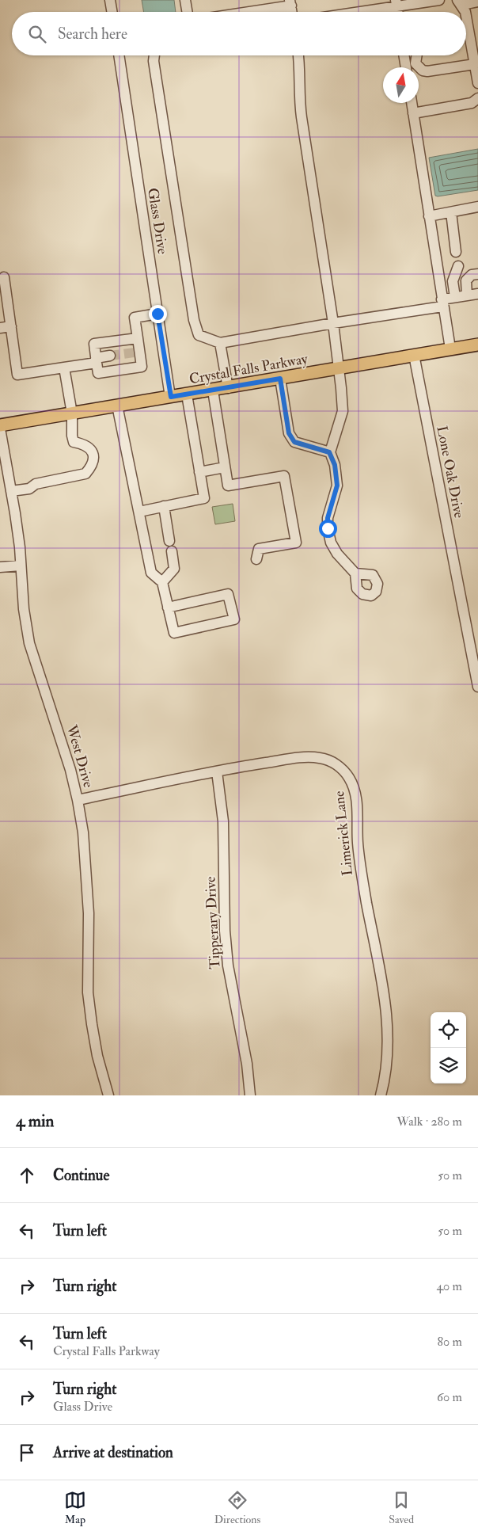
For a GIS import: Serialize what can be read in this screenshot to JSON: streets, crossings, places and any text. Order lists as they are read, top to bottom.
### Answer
{
  "streets": {
    "main road": ["Crystal Falls Parkway"],
    "street": [
      "Glass Drive",
      "Lone Oak Drive",
      "West Drive",
      "Limerick Lane",
      "Tipperary Drive"
    ]
  },
  "crossings": [
    ["Glass Drive", "Crystal Falls Parkway"],
    ["Crystal Falls Parkway", "Lone Oak Drive"],
    ["West Drive", "Limerick Lane"],
    ["Limerick Lane", "Tipperary Drive"]
  ],
  "north": "top",
  "page": {
    "search": "Search here",
    "heading": ["4 min", "Walk · 280 m"],
    "list": [
      ["Continue", "50 m"],
      ["Turn left", "50 m"],
      ["Turn right", "40 m"],
      ["Turn left", "Crystal Falls Parkway", "80 m"],
      ["Turn right", "Glass Drive", "60 m"],
      "Arrive at destination"
    ],
    "nav": ["Map", "Directions", "Saved"]
  }
}
